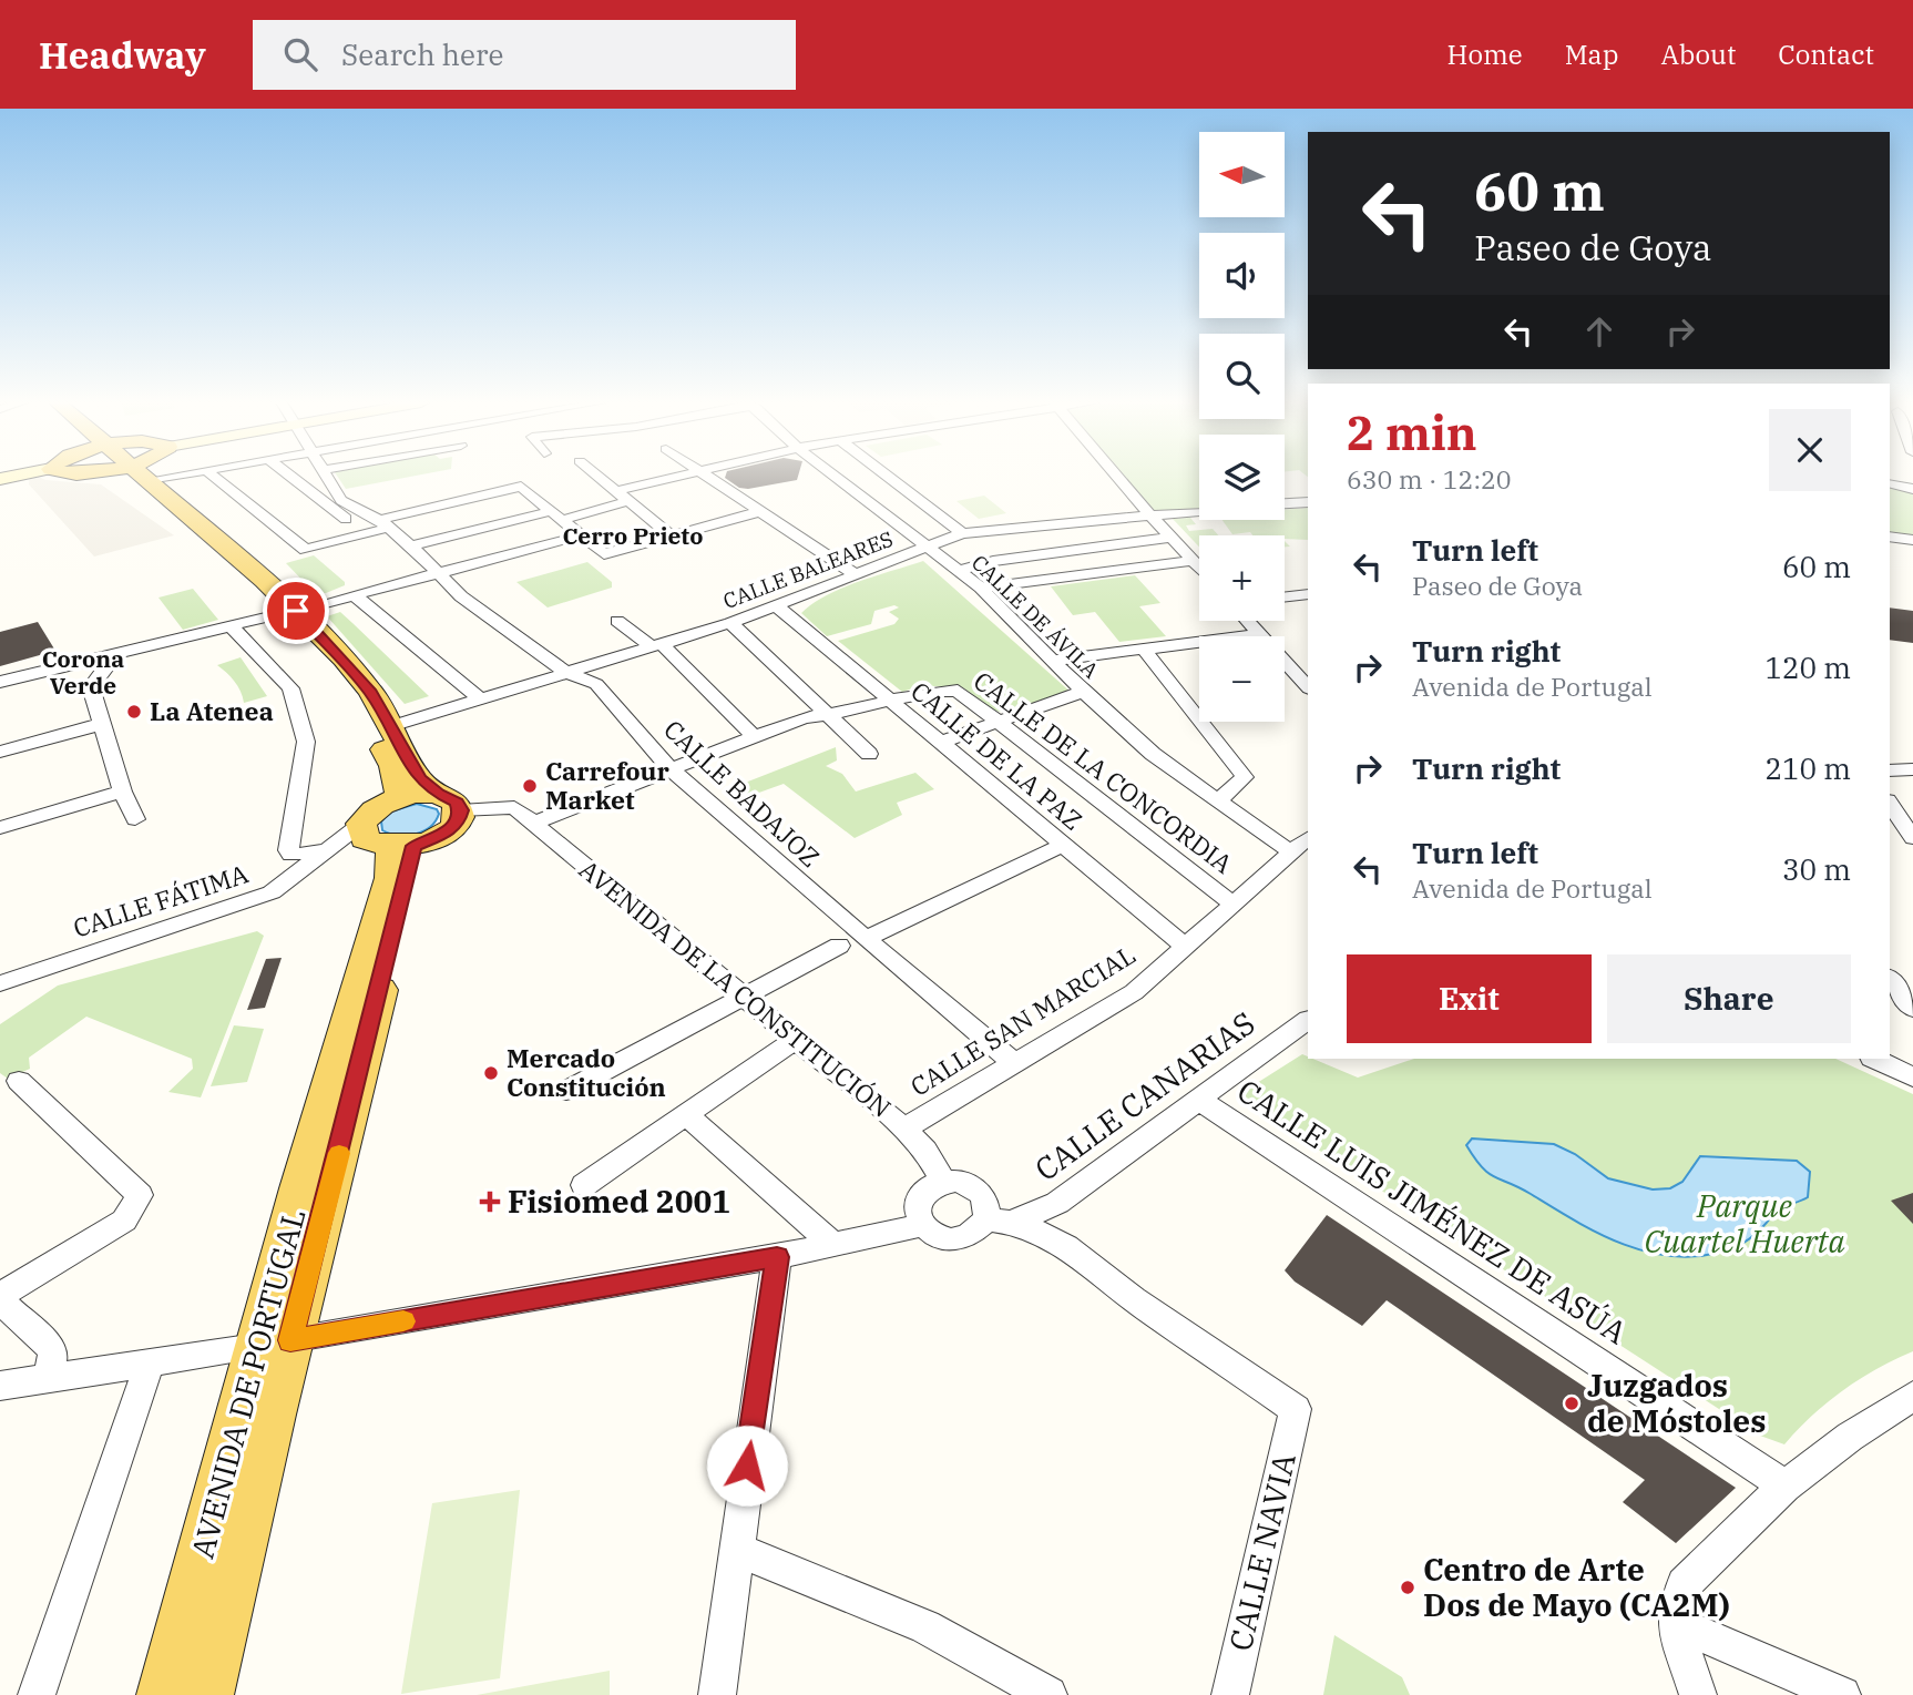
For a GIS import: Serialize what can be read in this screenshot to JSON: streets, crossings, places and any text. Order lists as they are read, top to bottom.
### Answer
{
  "streets": {
    "main road": ["AVENIDA DE PORTUGAL"],
    "street": [
      "CALLE BALEARES",
      "CALLE DE ÁVILA",
      "CALLE DE LA PAZ",
      "CALLE DE LA CONCORDIA",
      "CALLE BADAJOZ",
      "CALLE FÁTIMA",
      "AVENIDA DE LA CONSTITUCIÓN",
      "CALLE SAN MARCIAL",
      "CALLE CANARIAS",
      "CALLE LUIS JIMÉNEZ DE ASÚA",
      "CALLE NAVIA"
    ]
  },
  "crossings": [
    ["CALLE BALEARES", "CALLE DE ÁVILA"],
    ["CALLE BALEARES", "CALLE DE LA PAZ"],
    ["CALLE BALEARES", "CALLE BADAJOZ"],
    ["CALLE DE ÁVILA", "CALLE SAN MARCIAL"],
    ["CALLE DE LA PAZ", "CALLE DE LA CONCORDIA"],
    ["CALLE DE LA PAZ", "CALLE SAN MARCIAL"],
    ["CALLE DE LA CONCORDIA", "CALLE BADAJOZ"],
    ["CALLE DE LA CONCORDIA", "AVENIDA DE LA CONSTITUCIÓN"],
    ["CALLE DE LA CONCORDIA", "CALLE SAN MARCIAL"],
    ["CALLE BADAJOZ", "CALLE SAN MARCIAL"],
    ["AVENIDA DE LA CONSTITUCIÓN", "CALLE SAN MARCIAL"],
    ["CALLE CANARIAS", "CALLE LUIS JIMÉNEZ DE ASÚA"],
    ["CALLE CANARIAS", "CALLE NAVIA"]
  ],
  "districts": ["Cerro Prieto", "Corona Verde"],
  "parks": ["Parque Cuartel Huerta"],
  "places": {
    "other": [
      "La Atenea",
      "Carrefour Market",
      "Mercado Constitución",
      "Juzgados de Móstoles",
      "Centro de Arte Dos de Mayo (CA2M)"
    ],
    "health": ["Fisiomed 2001"]
  },
  "north": "left",
  "page": {
    "header": "Headway",
    "search": "Search here",
    "nav": [
      "Home",
      "Map",
      "About",
      "Contact"
    ],
    "map_buttons": ["+", "−"],
    "turn": ["60 m", "Paseo de Goya"],
    "heading": ["2 min", "630 m · 12:20"],
    "list": [
      {
        "name": "Turn left",
        "note": "Paseo de Goya",
        "value": "60 m"
      },
      {
        "name": "Turn right",
        "note": "Avenida de Portugal",
        "value": "120 m"
      },
      {
        "name": "Turn right",
        "value": "210 m"
      },
      {
        "name": "Turn left",
        "note": "Avenida de Portugal",
        "value": "30 m"
      }
    ],
    "buttons": ["Exit", "Share"]
  }
}
